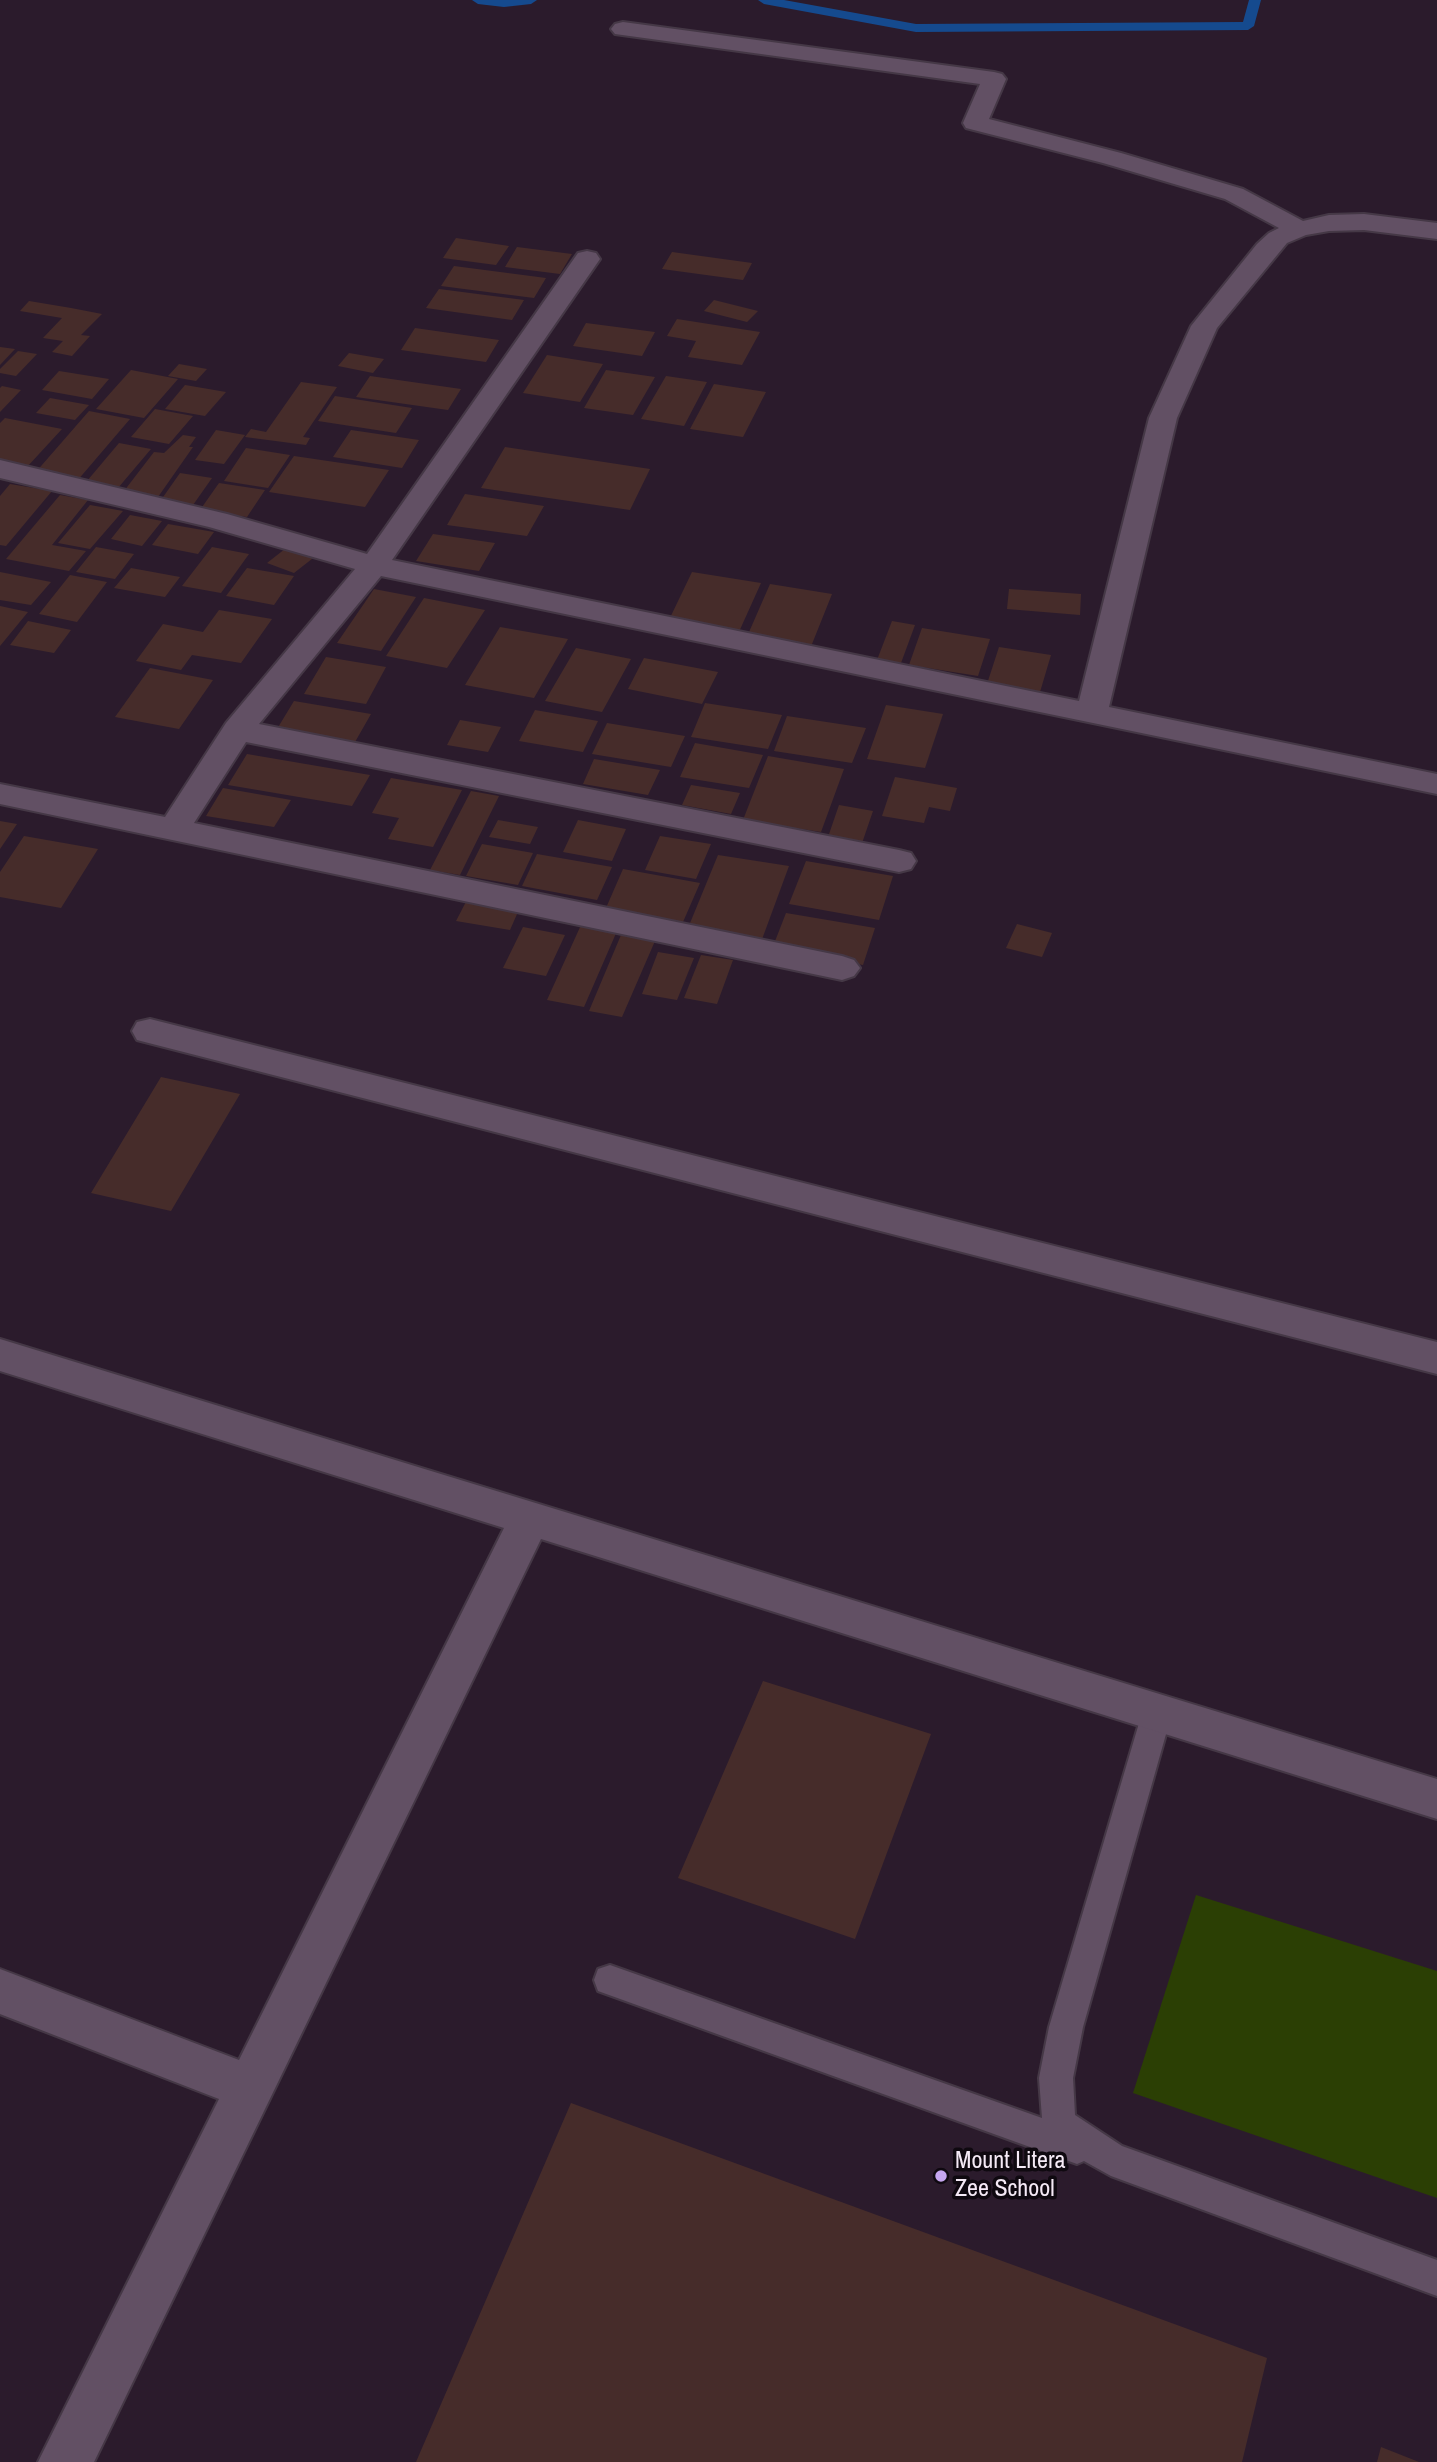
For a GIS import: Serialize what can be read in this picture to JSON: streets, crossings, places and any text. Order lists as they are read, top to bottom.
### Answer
{
  "places": ["Mount Litera Zee School"]
}
